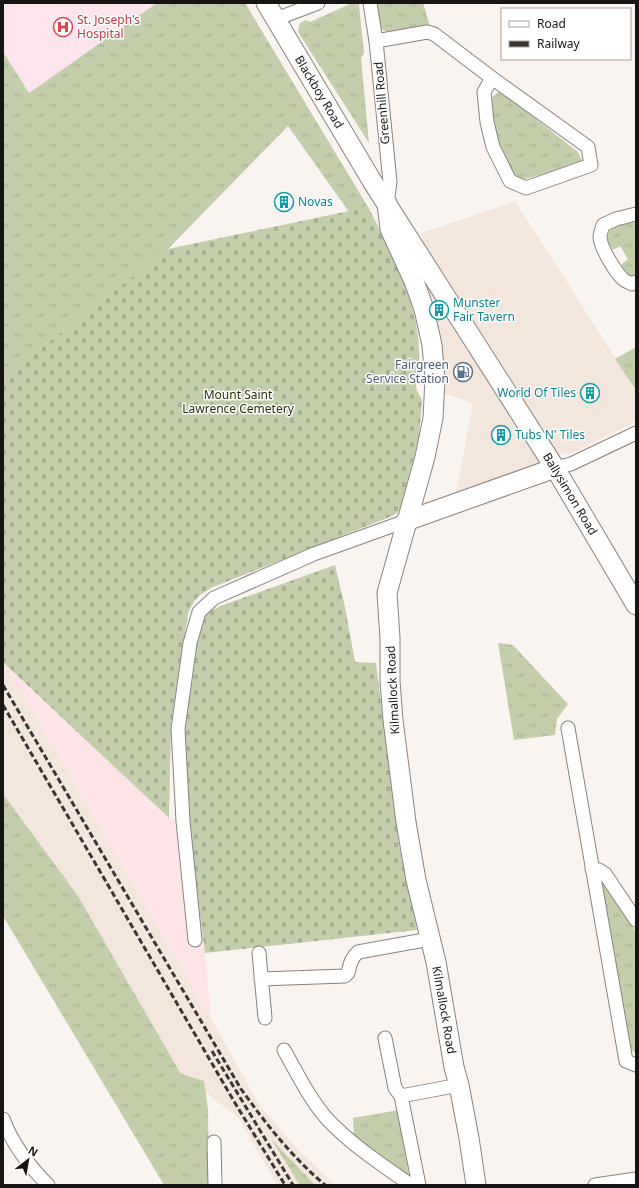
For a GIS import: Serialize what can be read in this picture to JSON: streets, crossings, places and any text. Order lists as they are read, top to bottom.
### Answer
{
  "streets": {
    "street": [
      "Blackboy Road",
      "Greenhill Road",
      "Ballysimon Road",
      "Kilmallock Road"
    ]
  },
  "crossings": [
    ["Blackboy Road", "Ballysimon Road"],
    ["Greenhill Road", "Ballysimon Road"],
    ["Greenhill Road", "Kilmallock Road"],
    ["Ballysimon Road", "Kilmallock Road"]
  ],
  "parks": ["Mount Saint Lawrence Cemetery"],
  "places": {
    "hospital": ["St. Joseph's Hospital"],
    "building": [
      "Novas",
      "Munster Fair Tavern",
      "World Of Tiles",
      "Tubs N' Tiles"
    ],
    "fuel station": ["Fairgreen Service Station"]
  },
  "legend": ["Road", "Railway"],
  "north": "top right"
}
